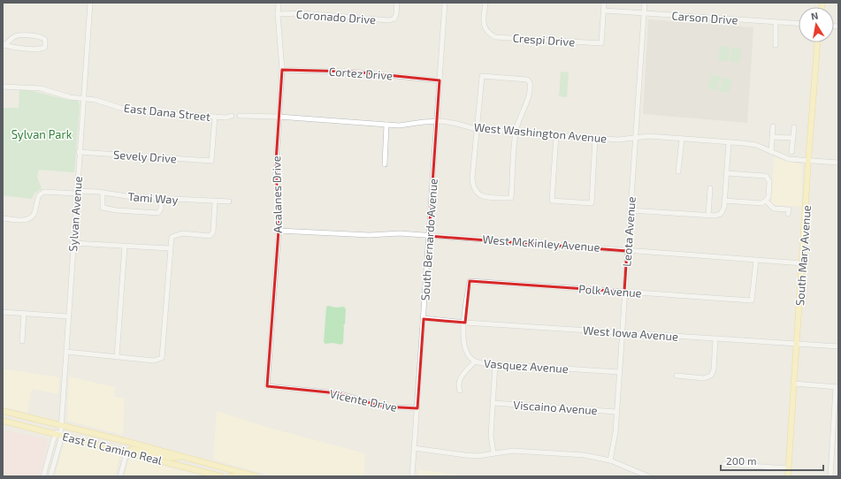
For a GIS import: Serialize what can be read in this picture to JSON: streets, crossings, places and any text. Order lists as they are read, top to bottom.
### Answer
{
  "streets": {
    "main road": ["South Mary Avenue", "East El Camino Real"],
    "street": [
      "Coronado Drive",
      "Carson Drive",
      "Crespi Drive",
      "Cortez Drive",
      "East Dana Street",
      "West Washington Avenue",
      "Sevely Drive",
      "Acalanes Drive",
      "Tami Way",
      "Sylvan Avenue",
      "Leota Avenue",
      "South Bernardo Avenue",
      "West McKinley Avenue",
      "Polk Avenue",
      "West Iowa Avenue",
      "Vasquez Avenue",
      "Vicente Drive",
      "Viscaino Avenue"
    ]
  },
  "crossings": [
    ["Coronado Drive", "Acalanes Drive"],
    ["Carson Drive", "Crespi Drive"],
    ["Carson Drive", "Leota Avenue"],
    ["Cortez Drive", "Acalanes Drive"],
    ["Cortez Drive", "South Bernardo Avenue"],
    ["East Dana Street", "Sevely Drive"],
    ["East Dana Street", "Sylvan Avenue"],
    ["West Washington Avenue", "Acalanes Drive"],
    ["West Washington Avenue", "Leota Avenue"],
    ["West Washington Avenue", "South Bernardo Avenue"],
    ["West Washington Avenue", "South Mary Avenue"],
    ["Sevely Drive", "Sylvan Avenue"],
    ["Acalanes Drive", "West McKinley Avenue"],
    ["Acalanes Drive", "Vicente Drive"],
    ["Tami Way", "Sylvan Avenue"],
    ["Sylvan Avenue", "East El Camino Real"],
    ["Leota Avenue", "West McKinley Avenue"],
    ["Leota Avenue", "Polk Avenue"],
    ["Leota Avenue", "West Iowa Avenue"],
    ["Leota Avenue", "Vasquez Avenue"],
    ["Leota Avenue", "Viscaino Avenue"],
    ["South Bernardo Avenue", "West McKinley Avenue"],
    ["South Bernardo Avenue", "West Iowa Avenue"],
    ["South Bernardo Avenue", "Vicente Drive"],
    ["West McKinley Avenue", "South Mary Avenue"],
    ["West McKinley Avenue", "Polk Avenue"],
    ["South Mary Avenue", "West Iowa Avenue"],
    ["Polk Avenue", "Vasquez Avenue"],
    ["West Iowa Avenue", "Vasquez Avenue"]
  ],
  "parks": ["Sylvan Park"],
  "scale_bar": "200 m",
  "north": "top"
}
